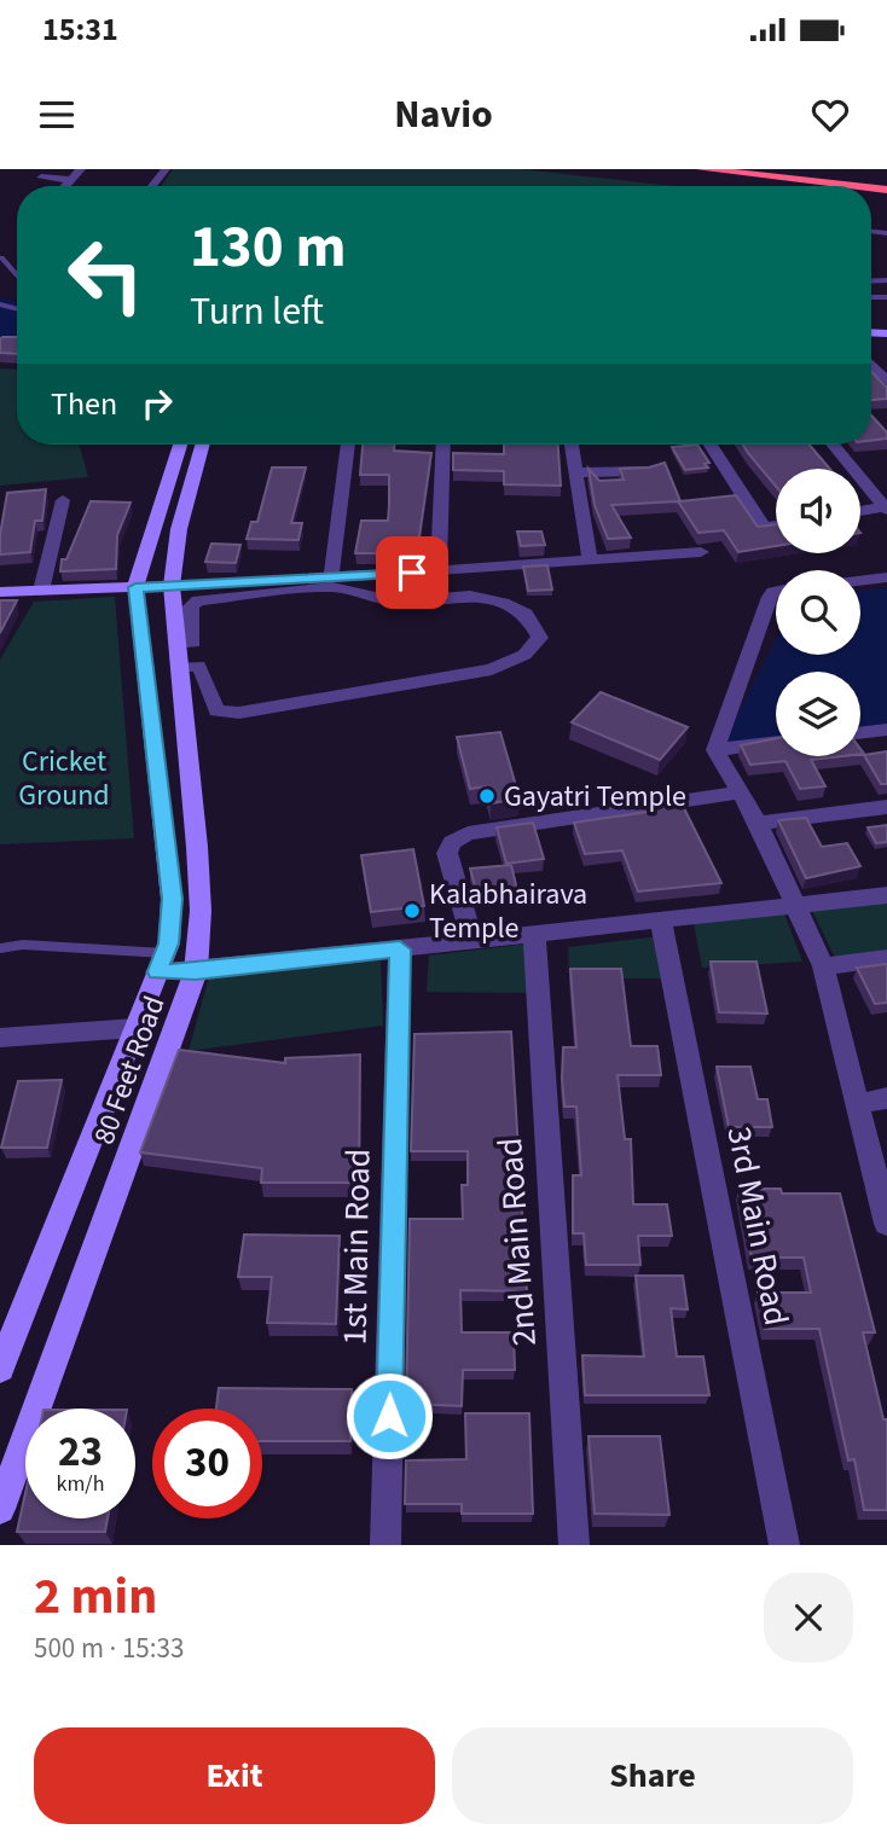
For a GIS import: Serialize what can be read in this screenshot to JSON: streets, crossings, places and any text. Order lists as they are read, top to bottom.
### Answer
{
  "streets": {
    "main road": ["80 Feet Road"],
    "street": ["3rd Main Road", "2nd Main Road", "1st Main Road"]
  },
  "parks": ["Cricket Ground"],
  "places": ["Gayatri Temple", "Kalabhairava Temple"],
  "page": {
    "status": "15:31",
    "header": "Navio",
    "turn": ["130 m", "Turn left"],
    "then": "Then",
    "speed": "23 km/h",
    "limit": "30",
    "heading": ["2 min", "500 m · 15:33"],
    "buttons": ["Exit", "Share"]
  }
}
